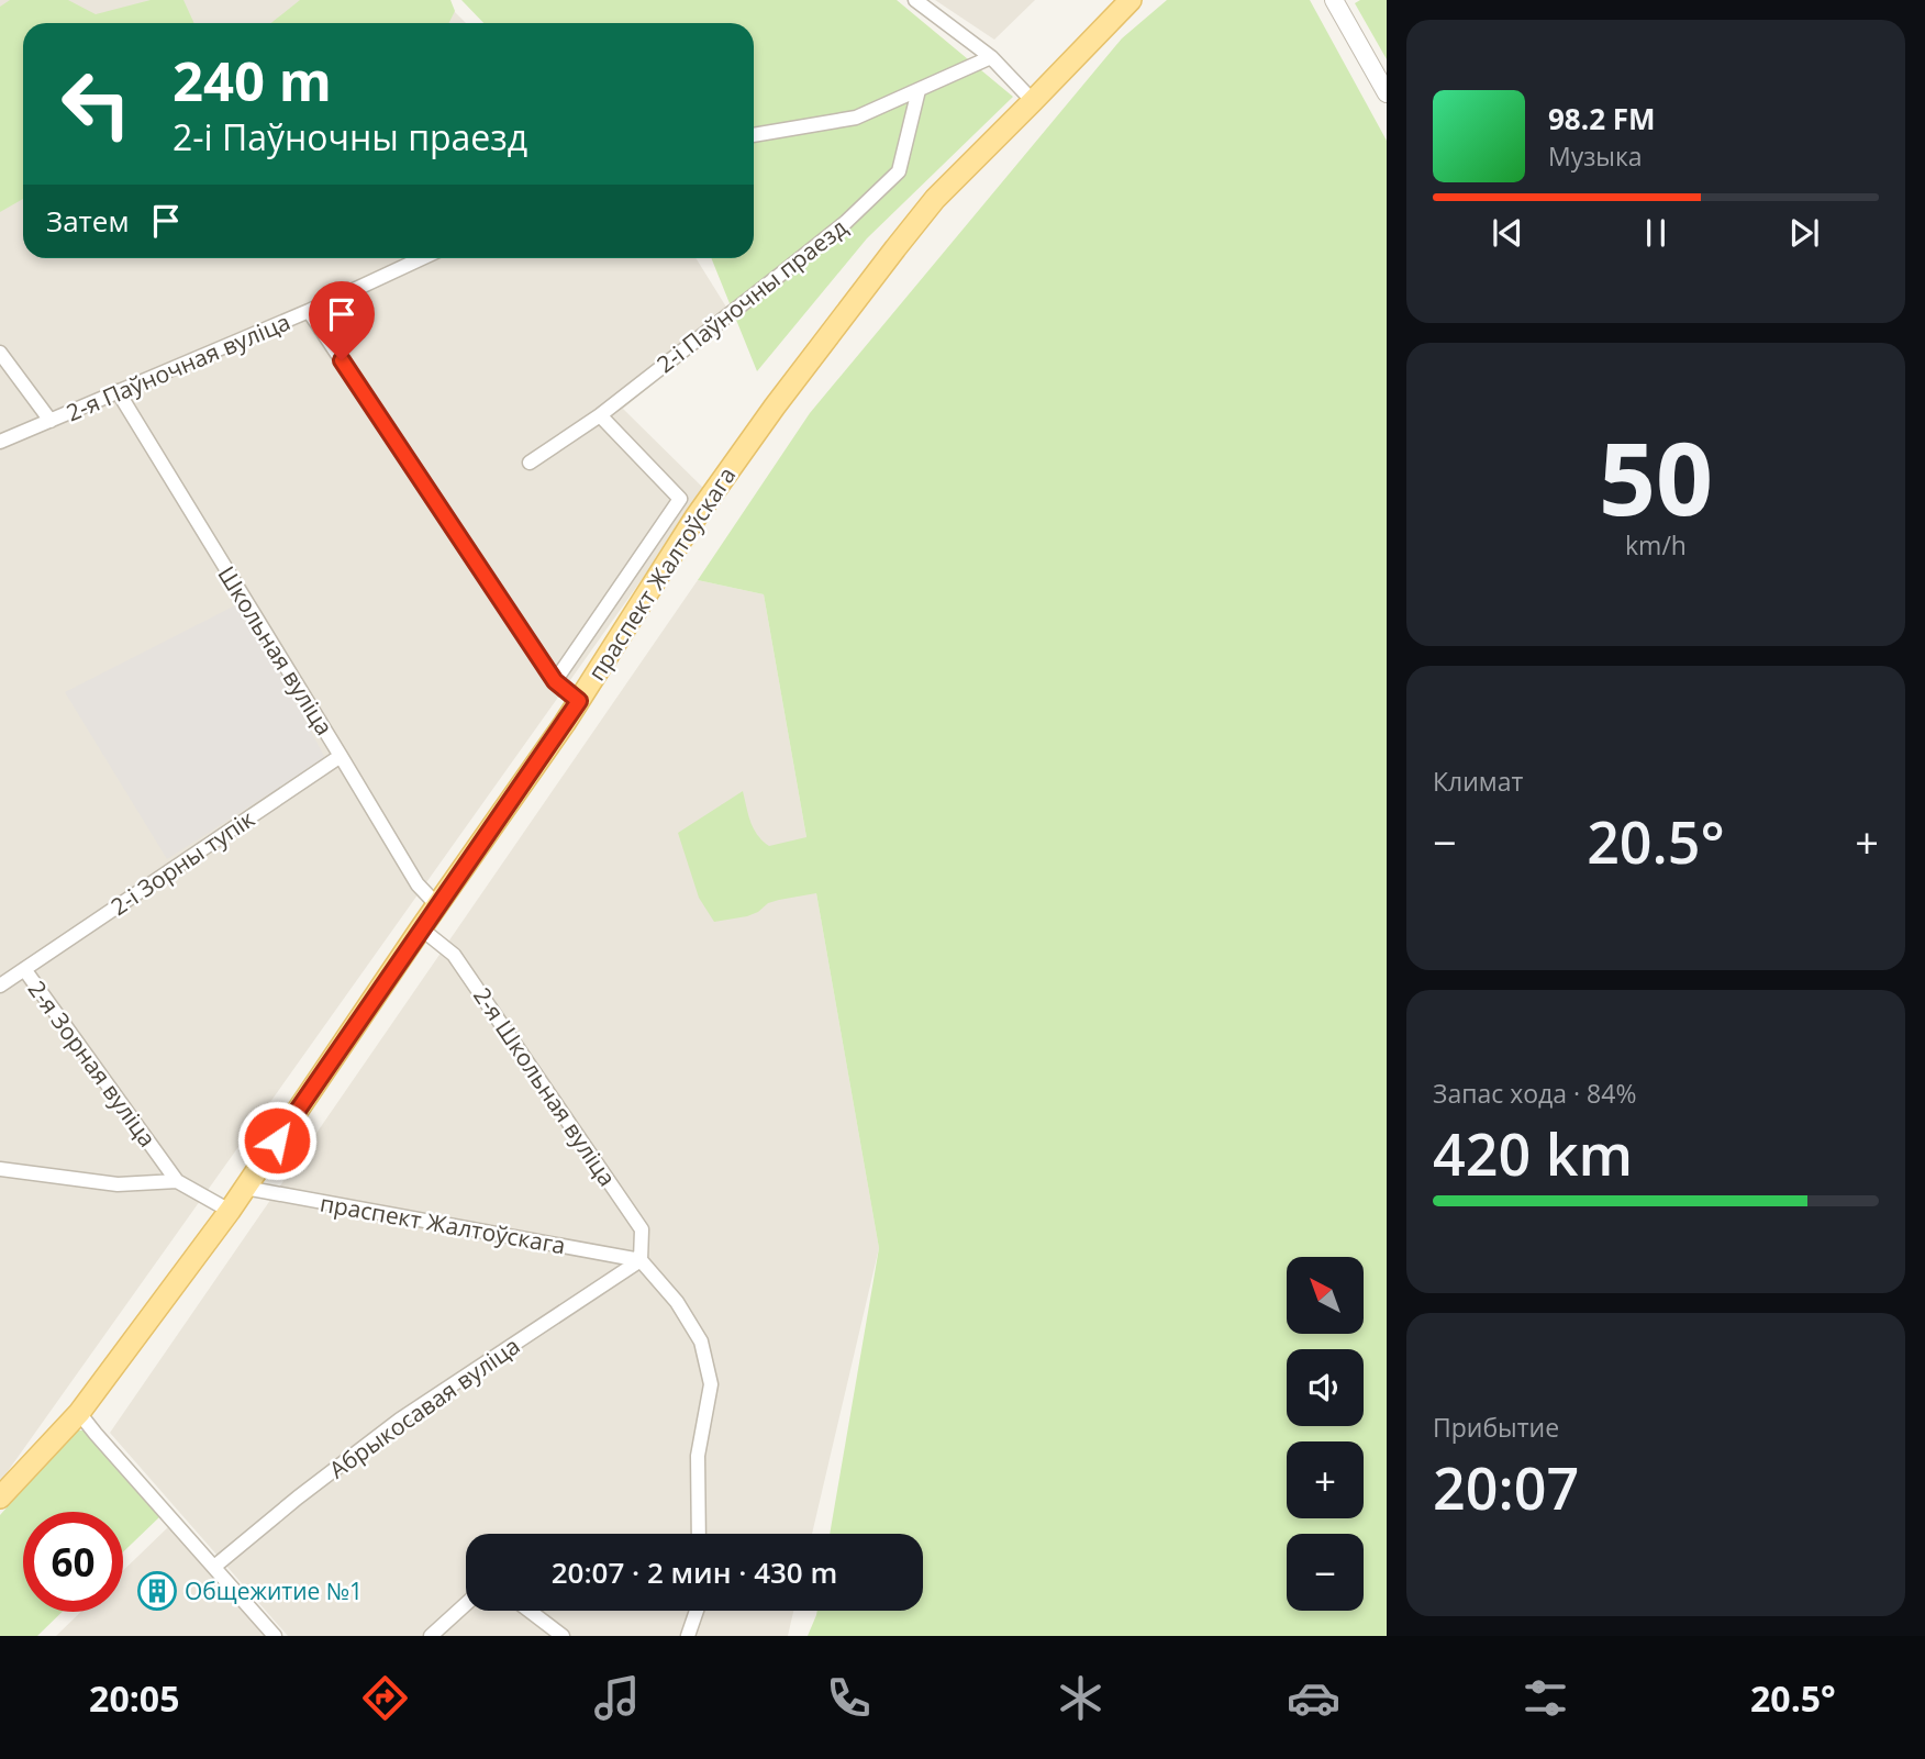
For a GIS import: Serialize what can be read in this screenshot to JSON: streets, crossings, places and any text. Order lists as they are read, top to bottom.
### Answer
{
  "streets": {
    "main road": ["праспект Жалтоўскага"],
    "street": [
      "2-і Паўночны праезд",
      "2-я Паўночная вуліца",
      "Школьная вуліца",
      "2-і Зорны тупік",
      "2-я Зорная вуліца",
      "2-я Школьная вуліца",
      "Абрыкосавая вуліца"
    ]
  },
  "crossings": [
    ["2-я Паўночная вуліца", "Школьная вуліца"],
    ["праспект Жалтоўскага", "Школьная вуліца"],
    ["праспект Жалтоўскага", "2-я Зорная вуліца"],
    ["праспект Жалтоўскага", "2-я Школьная вуліца"],
    ["праспект Жалтоўскага", "Абрыкосавая вуліца"],
    ["Школьная вуліца", "2-і Зорны тупік"],
    ["2-і Зорны тупік", "2-я Зорная вуліца"],
    ["2-я Школьная вуліца", "Абрыкосавая вуліца"]
  ],
  "places": {
    "building": ["Общежитие №1"]
  },
  "north": "top left",
  "page": {
    "turn": ["240 m", "2-і Паўночны праезд"],
    "song": ["98.2 FM", "Музыка"],
    "then": "Затем",
    "tile": [
      ["50", "km/h"],
      "Климат",
      ["Запас хода · 84%", "420 km"],
      ["Прибытие", "20:07"]
    ],
    "heat": ["−", "20.5°", "+"],
    "map_buttons": ["+", "−"],
    "limit": "60",
    "trip": "20:07 · 2 мин · 430 m",
    "tabs": ["20:05", "20.5°"]
  }
}
